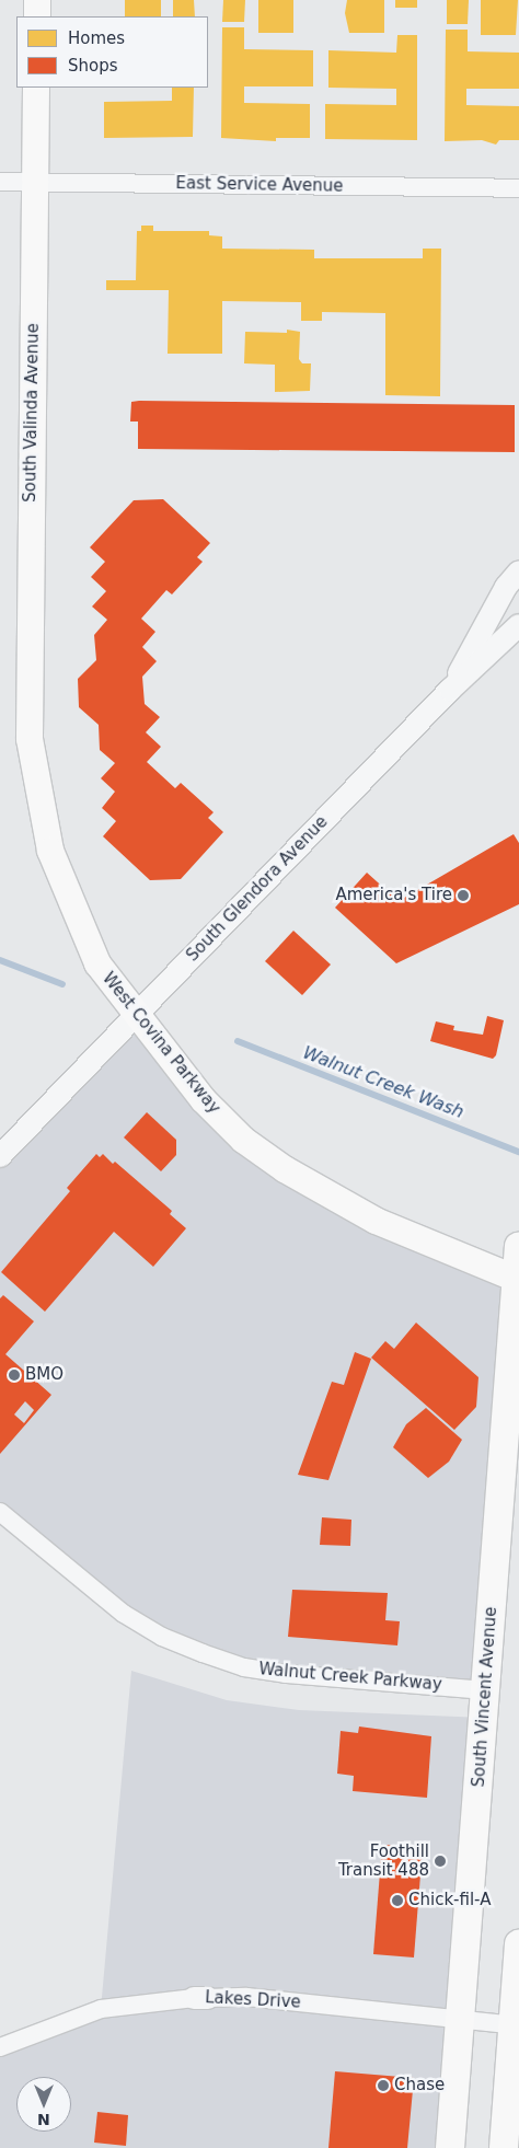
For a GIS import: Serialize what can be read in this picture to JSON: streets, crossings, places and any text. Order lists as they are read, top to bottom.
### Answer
{
  "streets": {
    "main road": ["South Valinda Avenue", "West Covina Parkway", "South Vincent Avenue"],
    "street": [
      "East Service Avenue",
      "South Glendora Avenue",
      "Walnut Creek Parkway",
      "Lakes Drive"
    ]
  },
  "crossings": [
    ["East Service Avenue", "South Valinda Avenue"],
    ["South Valinda Avenue", "West Covina Parkway"],
    ["South Glendora Avenue", "West Covina Parkway"],
    ["West Covina Parkway", "South Vincent Avenue"],
    ["Walnut Creek Parkway", "South Vincent Avenue"],
    ["South Vincent Avenue", "Lakes Drive"]
  ],
  "water": ["Walnut Creek Wash"],
  "places": [
    "America's Tire",
    "BMO",
    "Foothill Transit 488",
    "Chick-fil-A",
    "Chase"
  ],
  "legend": ["Homes", "Shops"],
  "north": "bottom"
}
